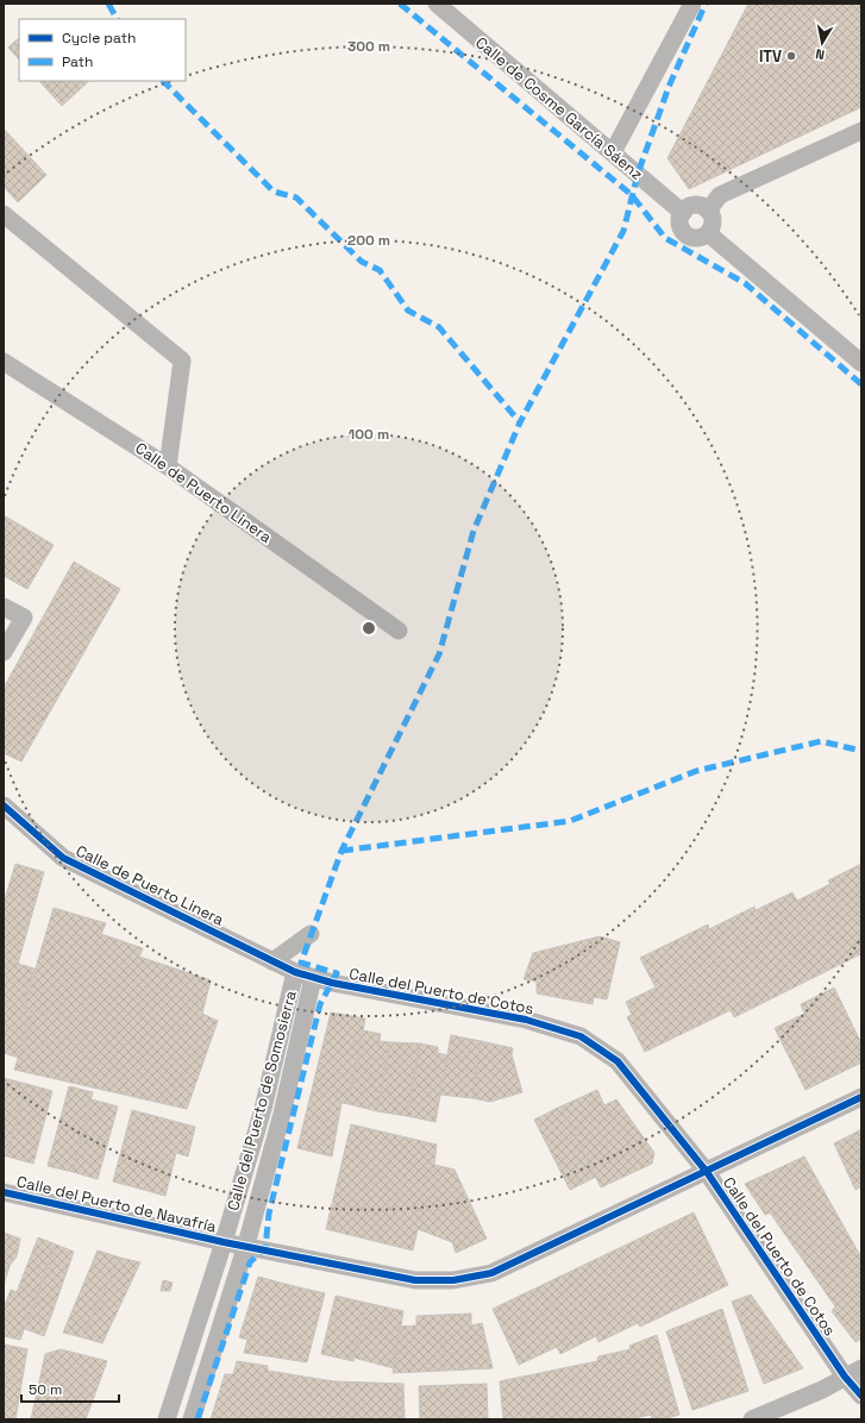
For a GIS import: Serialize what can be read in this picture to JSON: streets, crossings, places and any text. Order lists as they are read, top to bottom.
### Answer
{
  "streets": {
    "street": [
      "Calle de Cosme García Sáenz",
      "Calle de Puerto Linera",
      "Calle del Puerto de Cotos",
      "Calle del Puerto de Somosierra",
      "Calle del Puerto de Navafría"
    ]
  },
  "crossings": [
    ["Calle de Puerto Linera", "Calle del Puerto de Cotos"],
    ["Calle de Puerto Linera", "Calle del Puerto de Somosierra"],
    ["Calle del Puerto de Cotos", "Calle del Puerto de Somosierra"],
    ["Calle del Puerto de Cotos", "Calle del Puerto de Navafría"],
    ["Calle del Puerto de Somosierra", "Calle del Puerto de Navafría"]
  ],
  "places": ["ITV"],
  "legend": ["Cycle path", "Path"],
  "scale_bar": "50 m",
  "north": "bottom",
  "rings": ["300 m", "200 m", "100 m"]
}
